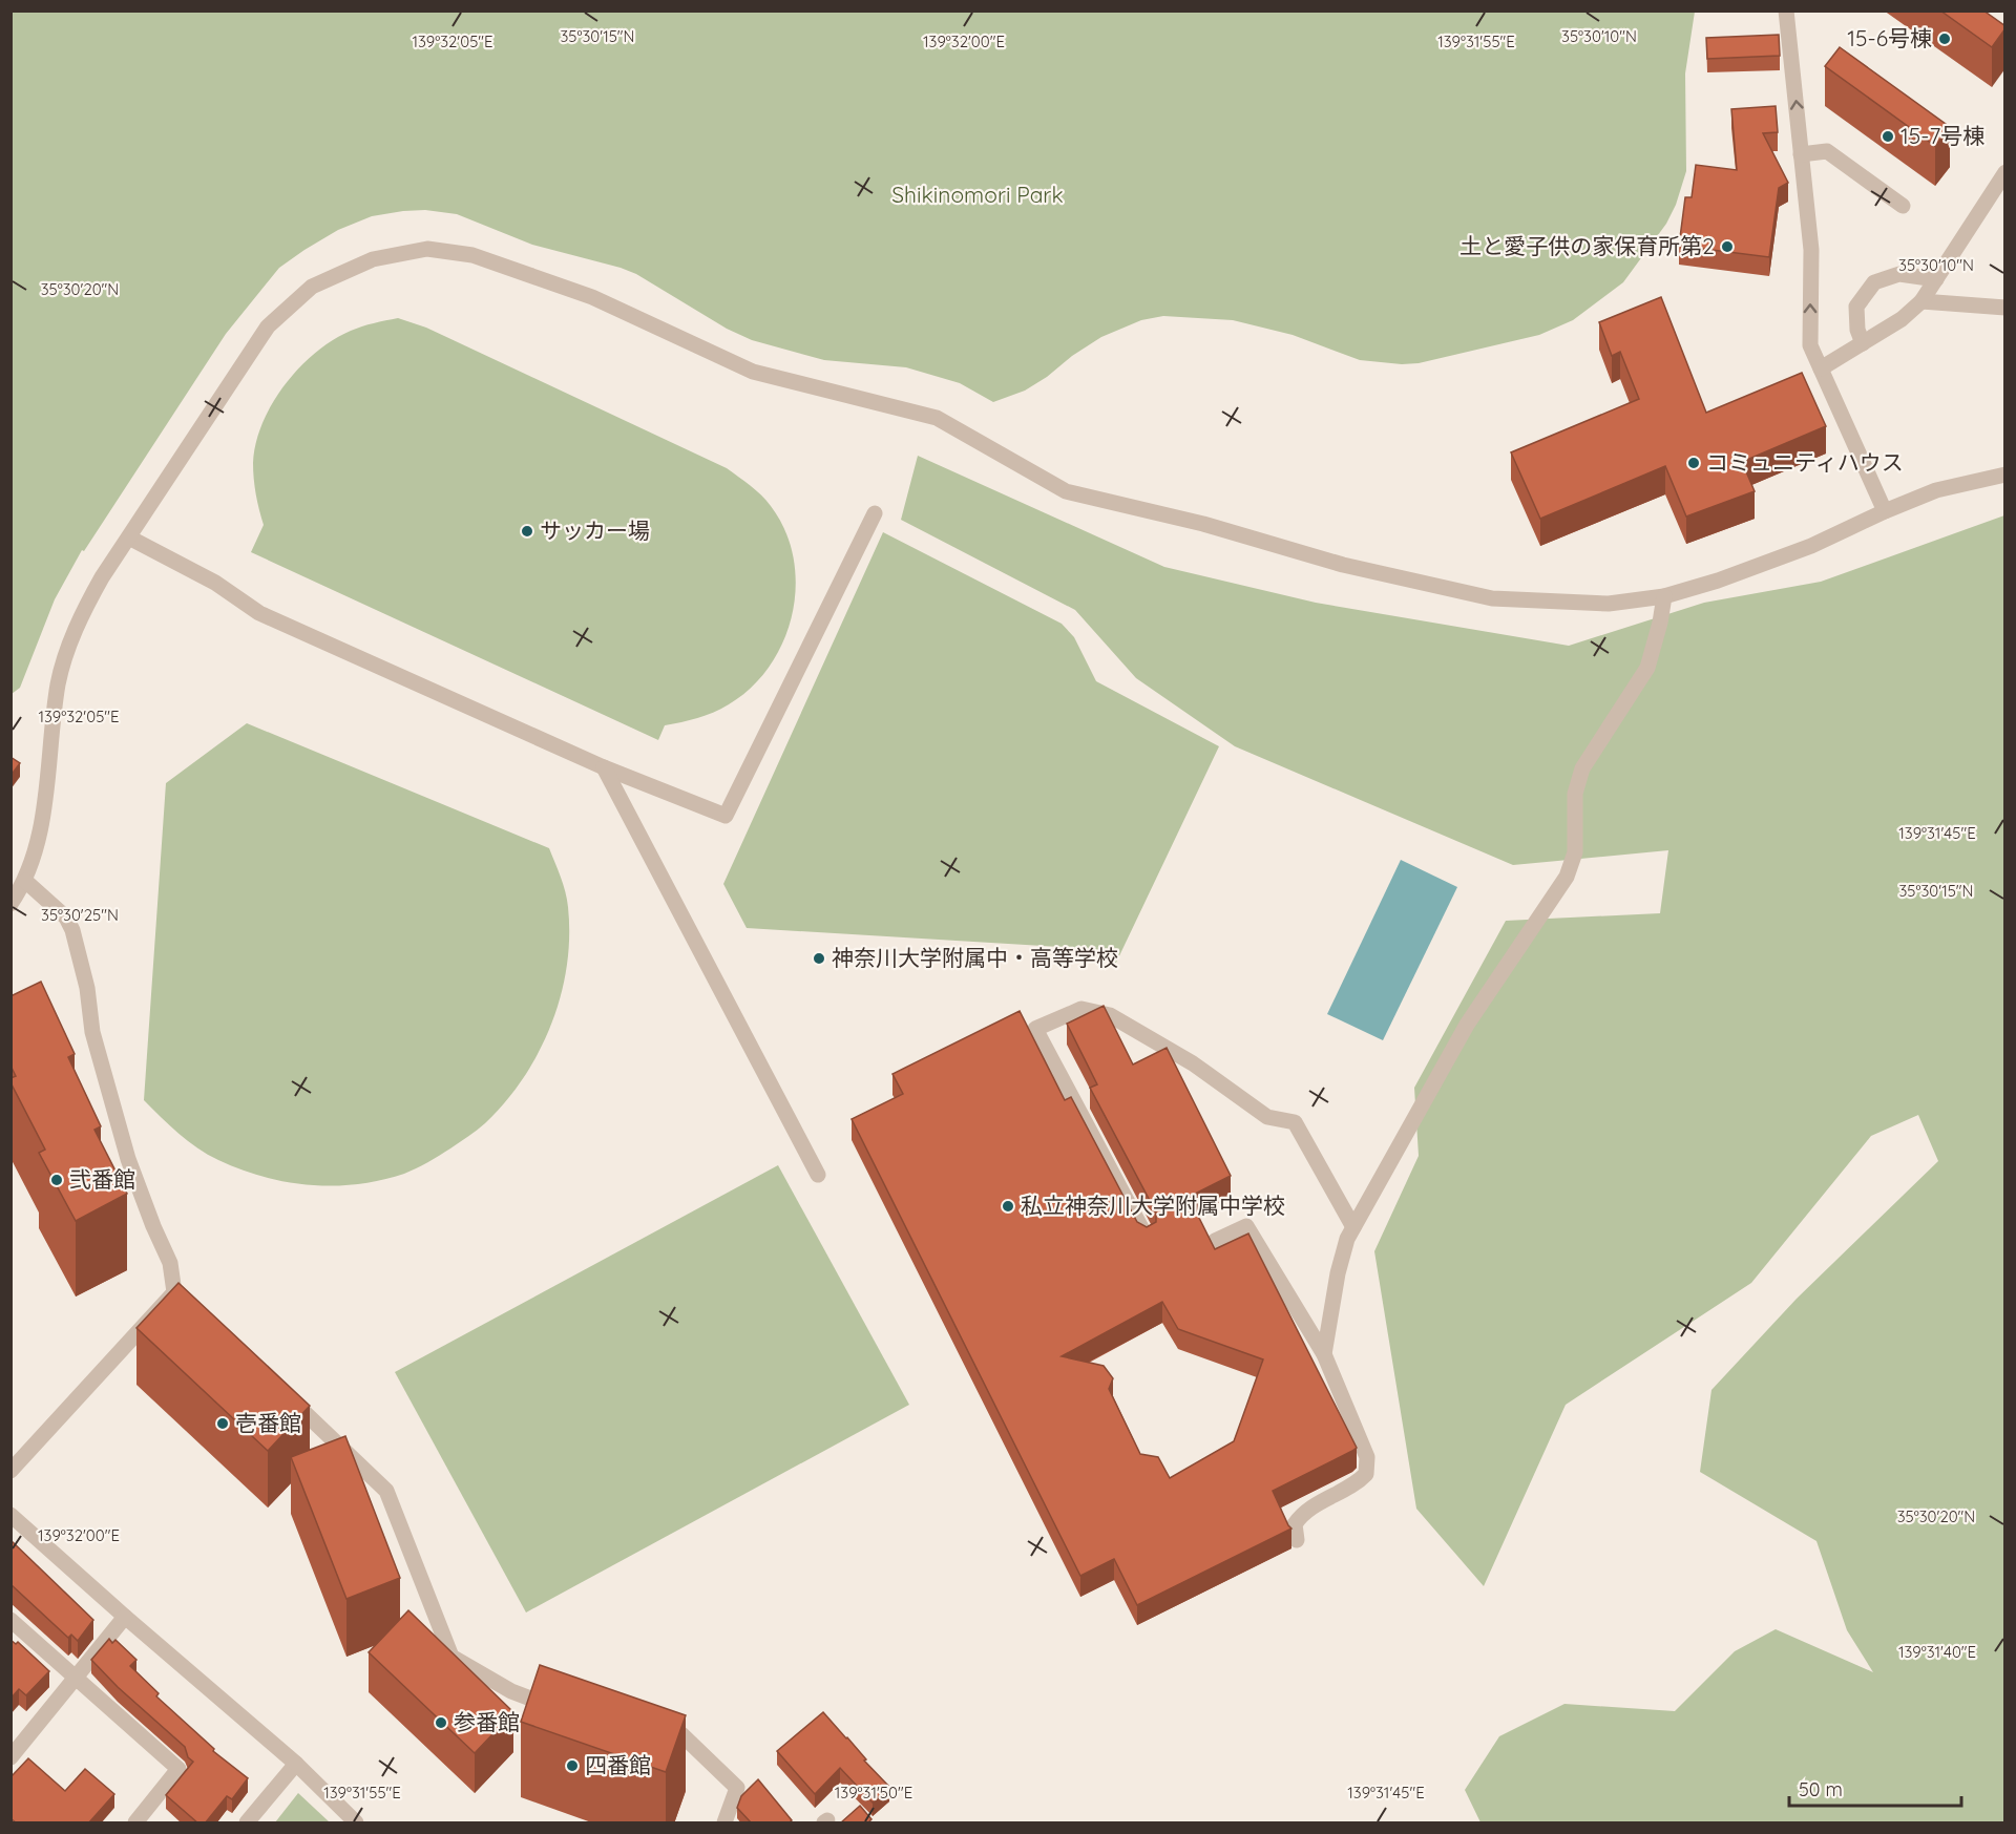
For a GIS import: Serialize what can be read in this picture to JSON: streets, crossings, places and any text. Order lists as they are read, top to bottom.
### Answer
{
  "parks": ["Shikinomori Park"],
  "places": [
    "15-6号棟",
    "15-7号棟",
    "土と愛子供の家保育所第2",
    "コミュニティハウス",
    "サッカー場",
    "神奈川大学附属中・高等学校",
    "弐番館",
    "私立神奈川大学附属中学校",
    "壱番館",
    "参番館",
    "四番館"
  ],
  "scale_bar": "50 m",
  "coordinates": [
    "35°30'15\"N",
    "35°30'10\"N",
    "139°32'05\"E",
    "139°32'00\"E",
    "139°31'55\"E",
    "35°30'20\"N",
    "139°31'45\"E",
    "35°30'25\"N",
    "139°31'40\"E",
    "139°31'50\"E"
  ]
}
